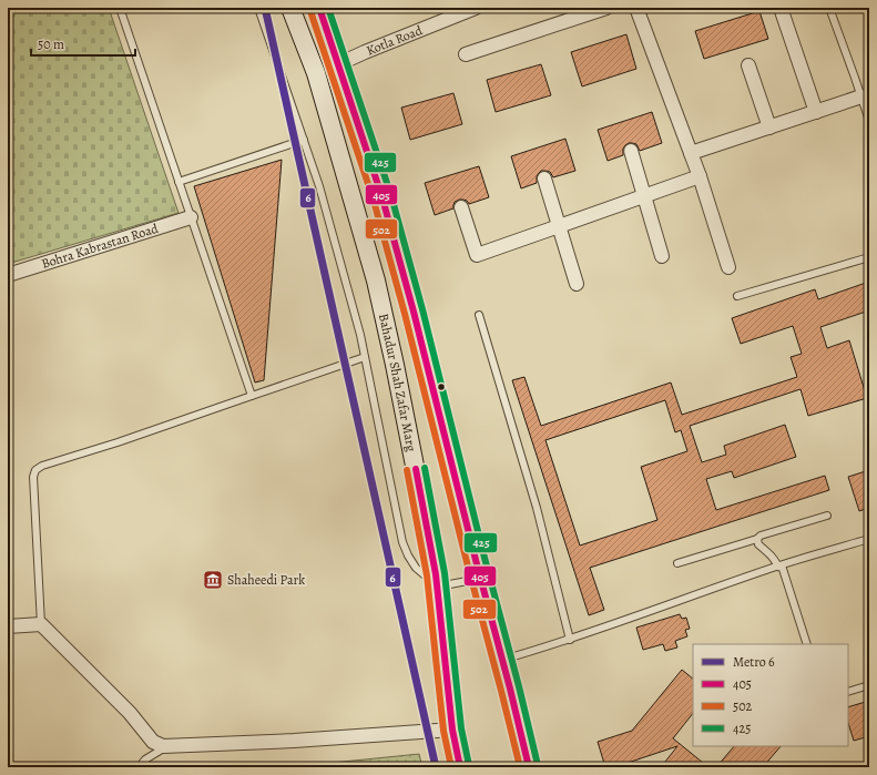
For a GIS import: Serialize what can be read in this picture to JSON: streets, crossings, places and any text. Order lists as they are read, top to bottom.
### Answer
{
  "streets": {
    "main road": ["Bahadur Shah Zafar Marg"],
    "street": ["Kotla Road", "Bohra Kabrastan Road"]
  },
  "places": {
    "museum": ["Shaheedi Park"]
  },
  "lines": [
    "metro line 6",
    "transit line 405",
    "transit line 425",
    "transit line 502"
  ],
  "legend": [
    "Metro 6",
    "405",
    "502",
    "425"
  ],
  "scale_bar": "50 m"
}
